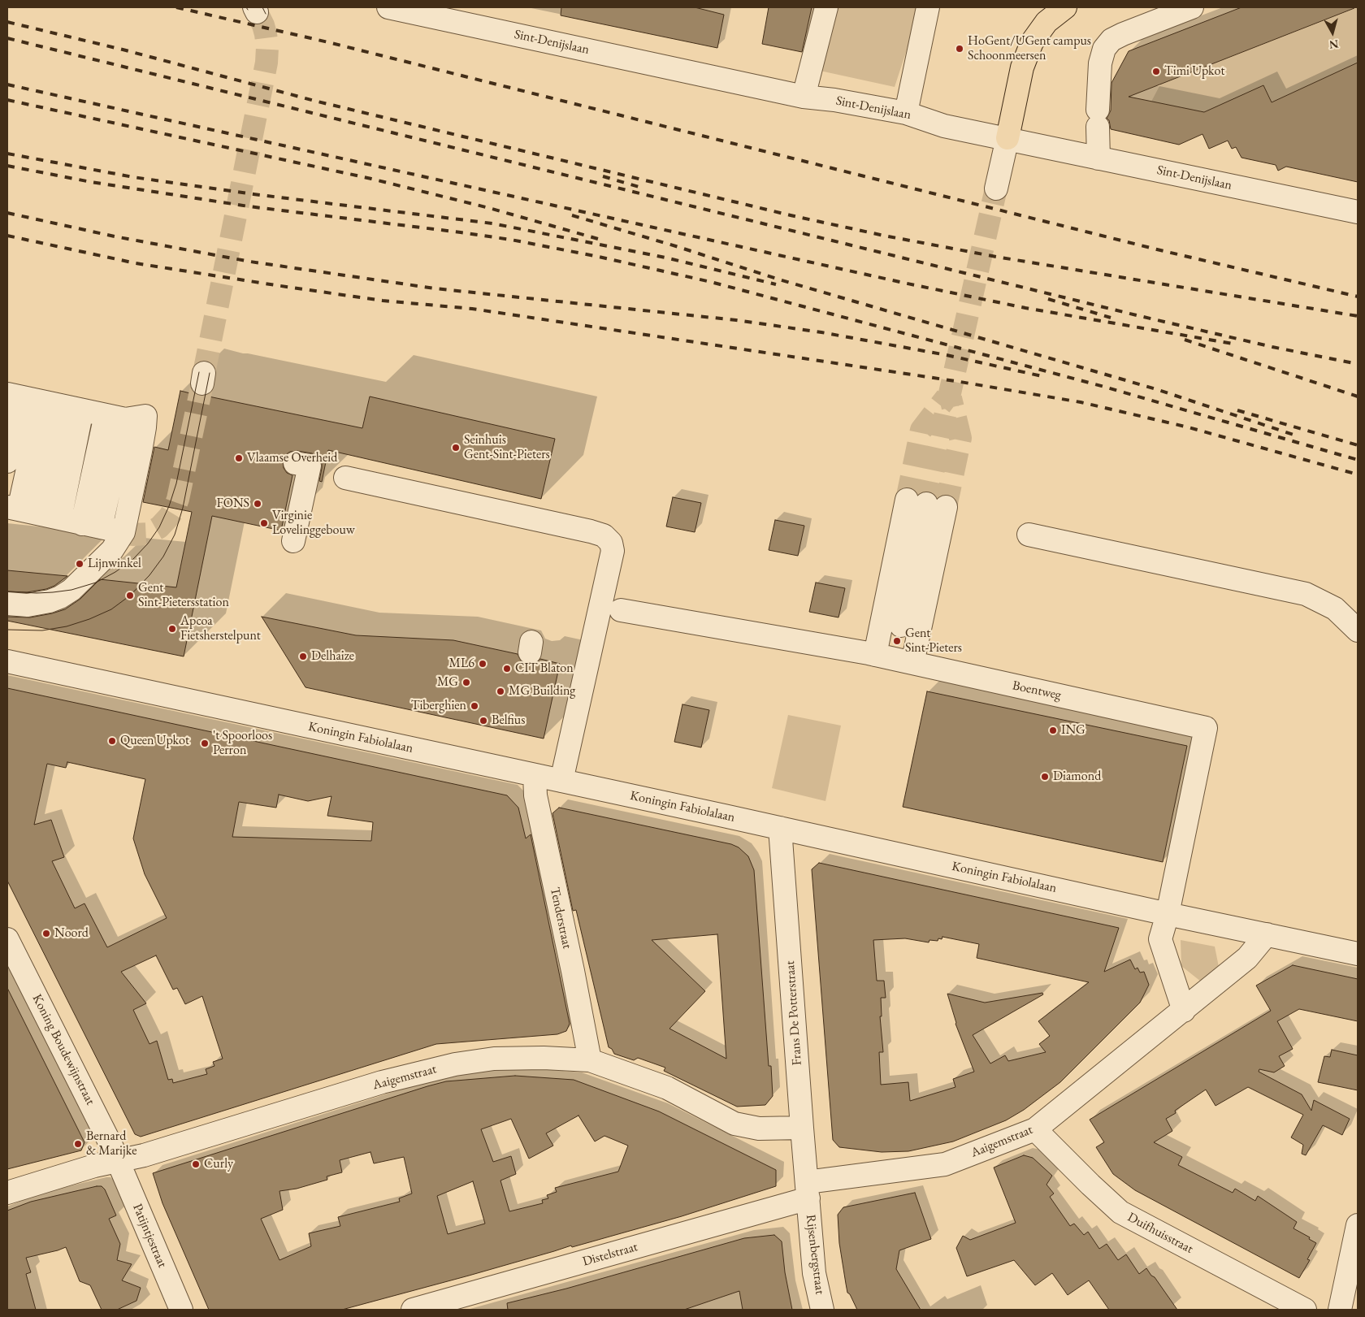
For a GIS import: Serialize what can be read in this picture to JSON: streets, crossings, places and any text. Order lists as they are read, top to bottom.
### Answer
{
  "streets": {
    "street": [
      "Sint-Denijslaan",
      "Boentweg",
      "Koningin Fabiolalaan",
      "Tenderstraat",
      "Frans De Potterstraat",
      "Koning Boudewijnstraat",
      "Aaigemstraat",
      "Duifhuisstraat",
      "Patijntjestraat",
      "Distelstraat",
      "Rijsenbergstraat"
    ]
  },
  "crossings": [
    ["Boentweg", "Koningin Fabiolalaan"],
    ["Koningin Fabiolalaan", "Tenderstraat"],
    ["Koningin Fabiolalaan", "Frans De Potterstraat"],
    ["Koningin Fabiolalaan", "Aaigemstraat"],
    ["Tenderstraat", "Aaigemstraat"],
    ["Frans De Potterstraat", "Aaigemstraat"],
    ["Frans De Potterstraat", "Distelstraat"],
    ["Frans De Potterstraat", "Rijsenbergstraat"],
    ["Koning Boudewijnstraat", "Aaigemstraat"],
    ["Koning Boudewijnstraat", "Patijntjestraat"],
    ["Aaigemstraat", "Duifhuisstraat"],
    ["Aaigemstraat", "Patijntjestraat"],
    ["Aaigemstraat", "Distelstraat"],
    ["Aaigemstraat", "Rijsenbergstraat"],
    ["Distelstraat", "Rijsenbergstraat"]
  ],
  "places": [
    "HoGent/UGent campus Schoonmeersen",
    "Timi Upkot",
    "Seinhuis Gent-Sint-Pieters",
    "Vlaamse Overheid",
    "FONS",
    "Virginie Lovelinggebouw",
    "Lijnwinkel",
    "Gent Sint-Pietersstation",
    "Apcoa Fietsherstelpunt",
    "Gent Sint-Pieters",
    "Delhaize",
    "ML6",
    "CIT Blaton",
    "MG",
    "MG Building",
    "Tiberghien",
    "Belfius",
    "ING",
    "Queen Upkot",
    "'t Spoorloos Perron",
    "Diamond",
    "Noord",
    "Bernard & Marijke",
    "Curly"
  ],
  "north": "bottom"
}
